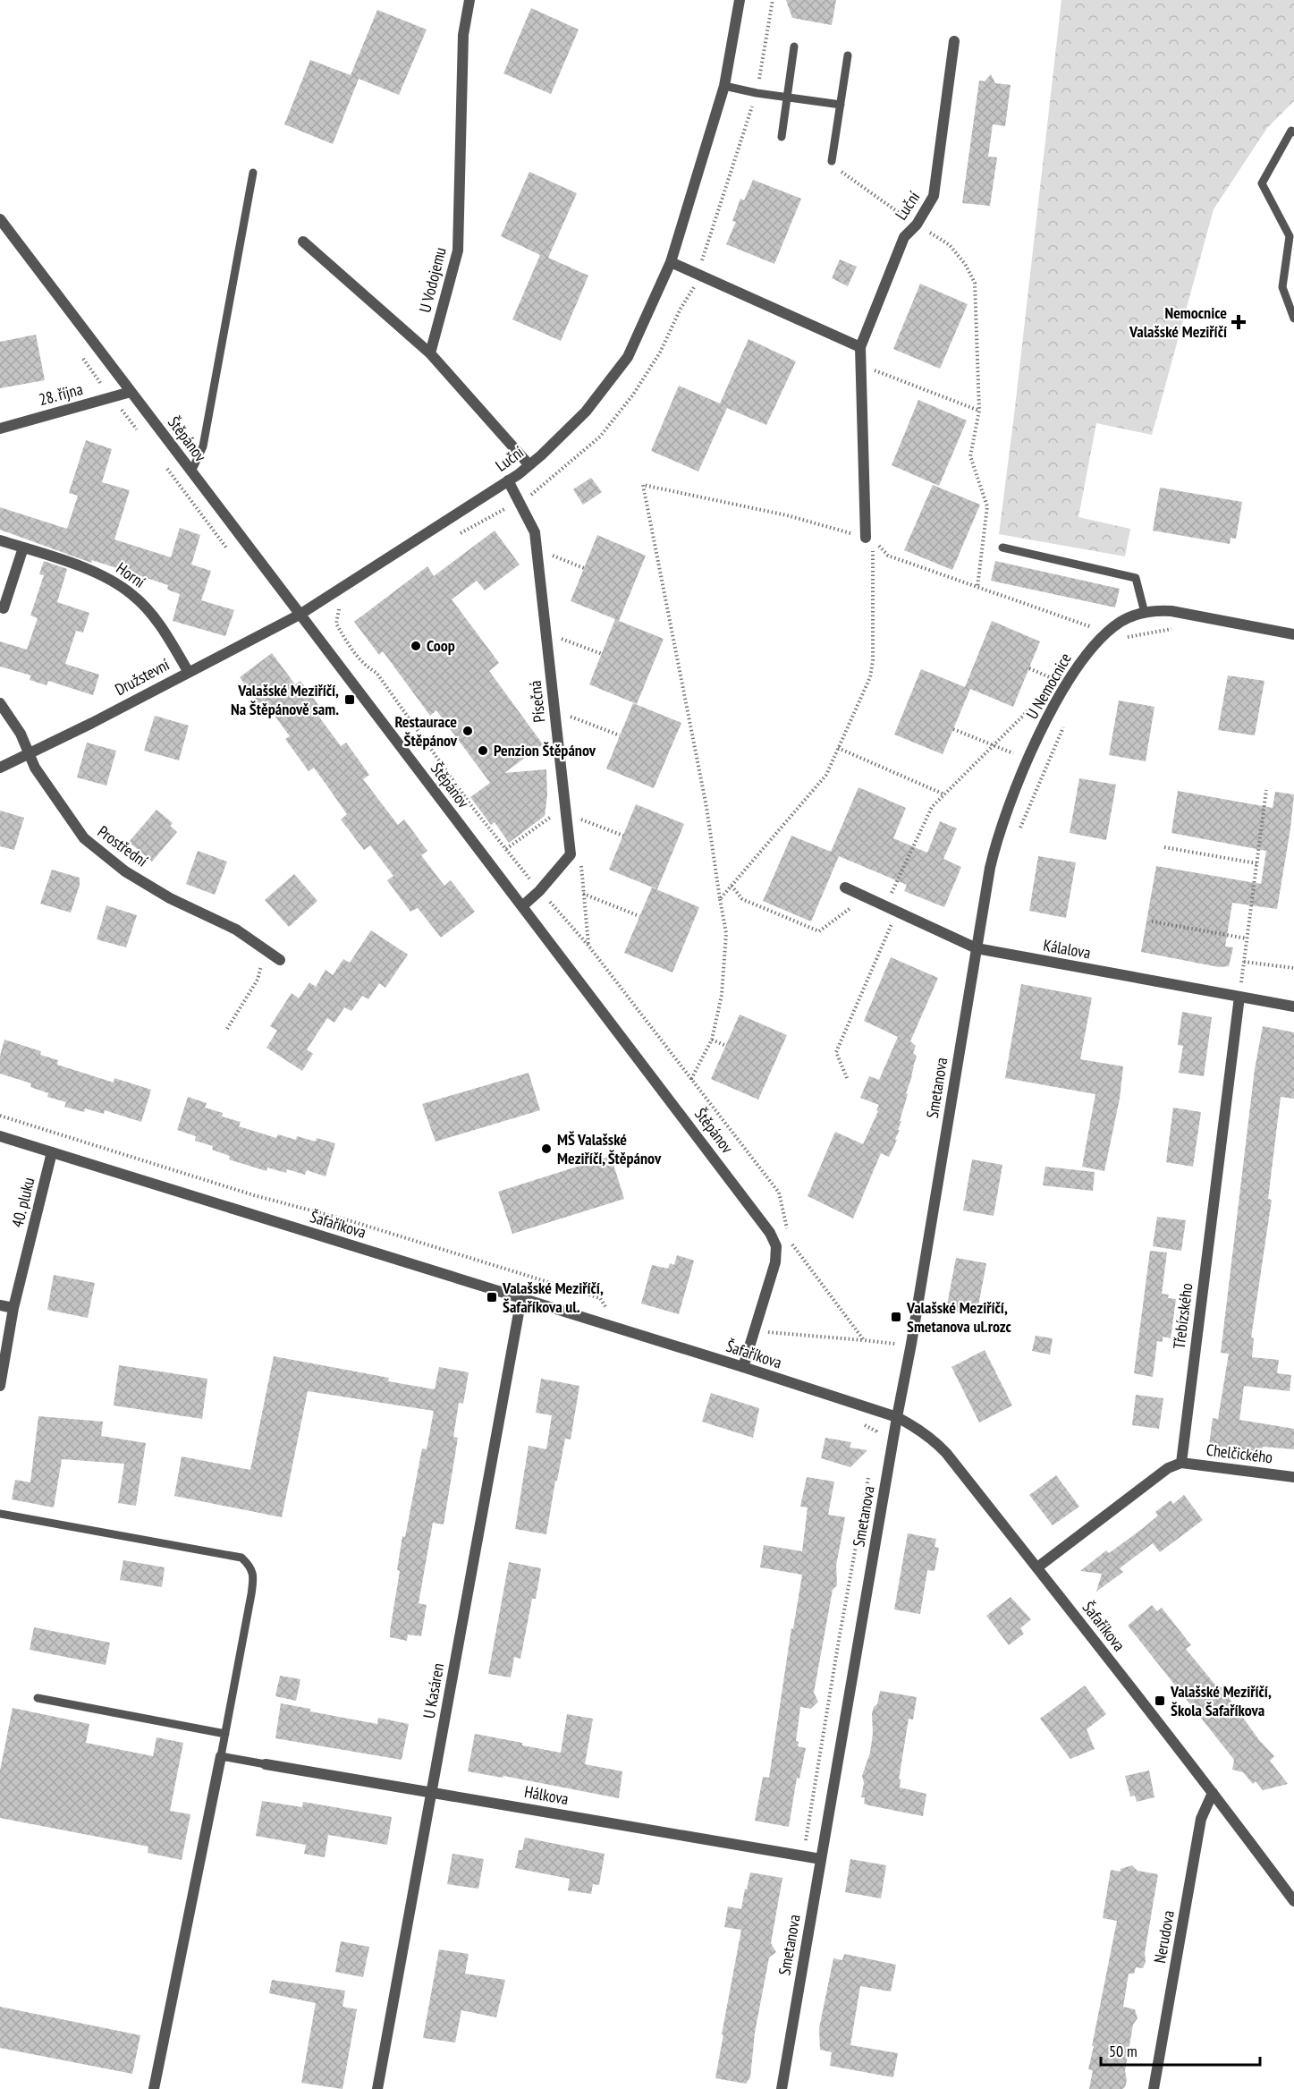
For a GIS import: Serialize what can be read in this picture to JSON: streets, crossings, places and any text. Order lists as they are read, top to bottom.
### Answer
{
  "streets": {
    "street": [
      "Luční",
      "U Vodojemu",
      "28. října",
      "Štěpánov",
      "Horní",
      "Družstevní",
      "U Nemocnice",
      "Písečná",
      "Prostřední",
      "Kálalova",
      "Smetanova",
      "40. pluku",
      "Šafaříkova",
      "Třebízského",
      "Chelčického",
      "U Kasáren",
      "Hálkova",
      "Nerudova"
    ]
  },
  "crossings": [
    ["Luční", "Štěpánov"],
    ["Luční", "Družstevní"],
    ["Luční", "Písečná"],
    ["28. října", "Štěpánov"],
    ["Štěpánov", "Družstevní"],
    ["Štěpánov", "Písečná"],
    ["Štěpánov", "Šafaříkova"],
    ["Horní", "Družstevní"],
    ["Družstevní", "Prostřední"],
    ["U Nemocnice", "Kálalova"],
    ["U Nemocnice", "Smetanova"],
    ["Kálalova", "Smetanova"],
    ["Kálalova", "Třebízského"],
    ["Smetanova", "Šafaříkova"],
    ["Smetanova", "Hálkova"],
    ["40. pluku", "Šafaříkova"],
    ["Šafaříkova", "U Kasáren"],
    ["Šafaříkova", "Nerudova"],
    ["Třebízského", "Chelčického"],
    ["U Kasáren", "Hálkova"]
  ],
  "places": {
    "health": ["Nemocnice Valašské Meziříčí"],
    "other": [
      "Coop",
      "Restaurace Štěpánov",
      "Penzion Štěpánov",
      "MŠ Valašské Meziříčí, Štěpánov"
    ],
    "transit": [
      "Valašské Meziříčí, Na Štěpánově sam.",
      "Valašské Meziříčí, Šafaříkova ul.",
      "Valašské Meziříčí, Smetanova ul.rozc",
      "Valašské Meziříčí, Škola Šafaříkova"
    ]
  },
  "scale_bar": "50 m"
}
